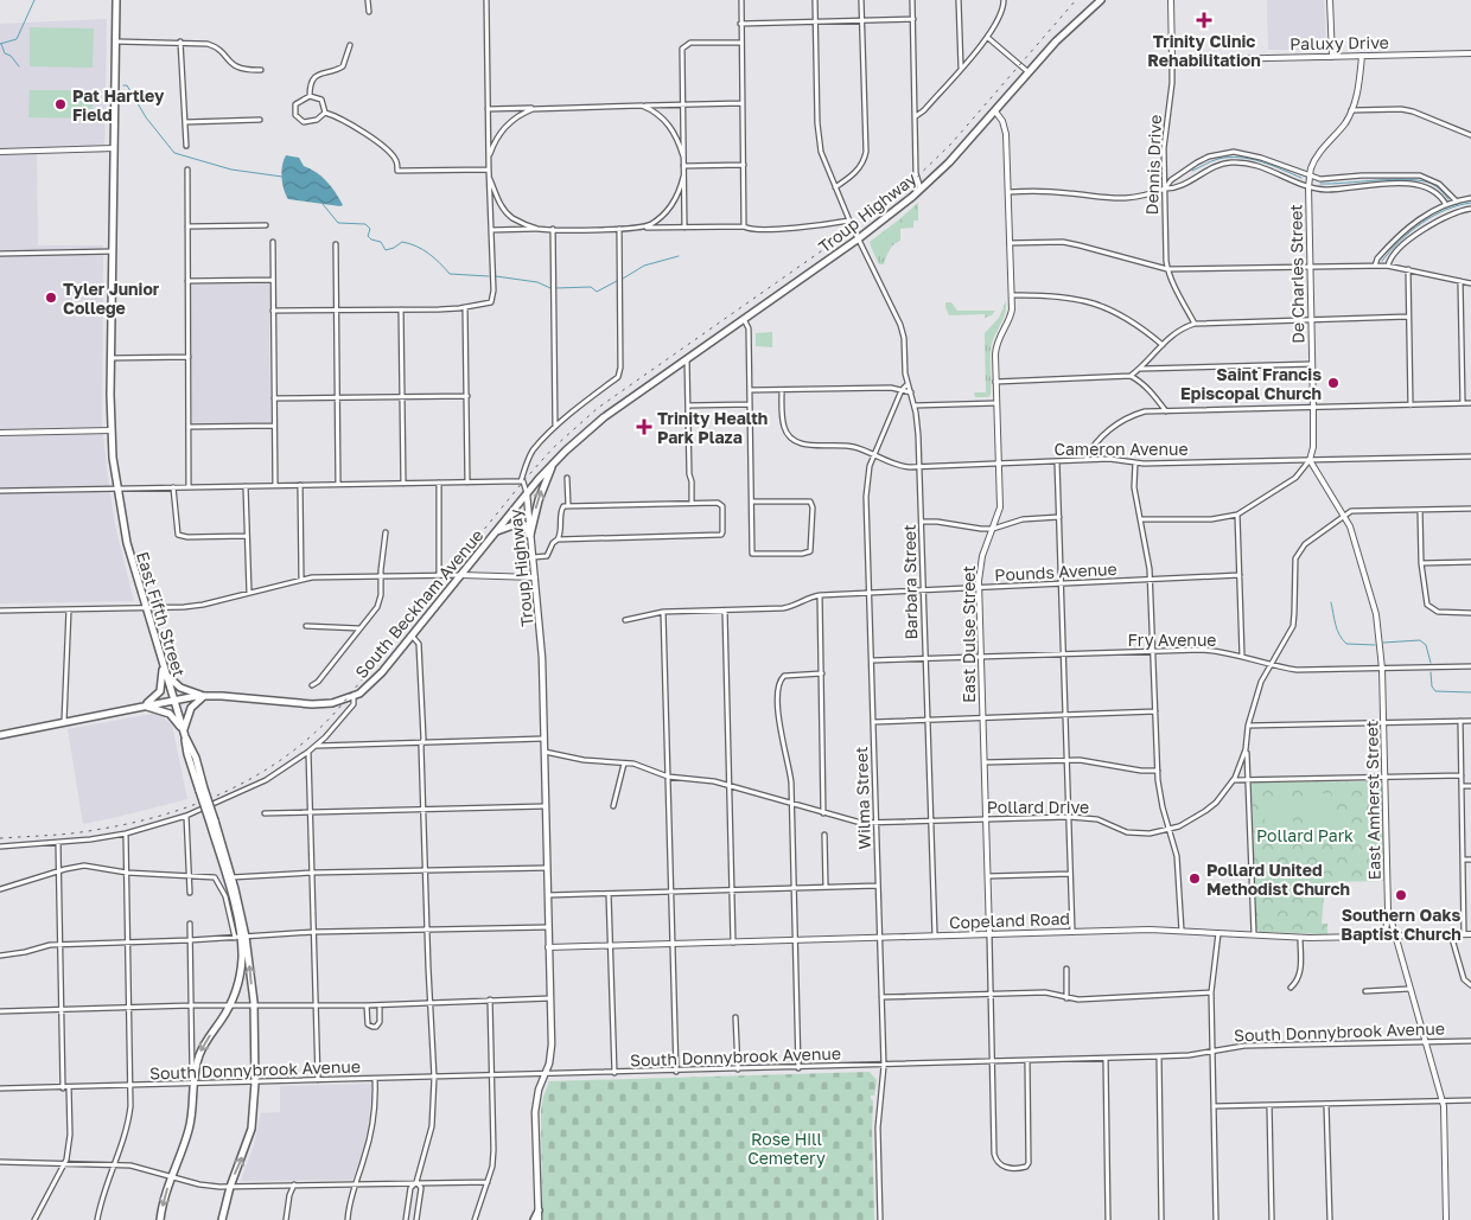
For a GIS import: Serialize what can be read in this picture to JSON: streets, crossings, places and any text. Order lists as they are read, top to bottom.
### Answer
{
  "streets": {
    "main road": ["Troup Highway", "South Beckham Avenue", "East Fifth Street"],
    "street": [
      "Paluxy Drive",
      "Dennis Drive",
      "De Charles Street",
      "Cameron Avenue",
      "Pounds Avenue",
      "Barbara Street",
      "East Dulse Street",
      "Fry Avenue",
      "Wilma Street",
      "East Amherst Street",
      "Pollard Drive",
      "Copeland Road",
      "South Donnybrook Avenue"
    ]
  },
  "crossings": [
    ["Paluxy Drive", "Dennis Drive"],
    ["Paluxy Drive", "De Charles Street"],
    ["Troup Highway", "Barbara Street"],
    ["Troup Highway", "South Beckham Avenue"],
    ["Troup Highway", "East Dulse Street"],
    ["Troup Highway", "Pollard Drive"],
    ["Troup Highway", "Copeland Road"],
    ["Troup Highway", "South Donnybrook Avenue"],
    ["De Charles Street", "Cameron Avenue"],
    ["De Charles Street", "East Amherst Street"],
    ["Cameron Avenue", "Barbara Street"],
    ["Cameron Avenue", "East Dulse Street"],
    ["Cameron Avenue", "Wilma Street"],
    ["Cameron Avenue", "East Amherst Street"],
    ["Pounds Avenue", "Barbara Street"],
    ["Pounds Avenue", "East Dulse Street"],
    ["Pounds Avenue", "Wilma Street"],
    ["Barbara Street", "Fry Avenue"],
    ["Barbara Street", "Wilma Street"],
    ["Barbara Street", "Pollard Drive"],
    ["Barbara Street", "Copeland Road"],
    ["South Beckham Avenue", "East Fifth Street"],
    ["East Dulse Street", "Fry Avenue"],
    ["East Dulse Street", "Pollard Drive"],
    ["East Dulse Street", "Copeland Road"],
    ["East Dulse Street", "South Donnybrook Avenue"],
    ["Fry Avenue", "Wilma Street"],
    ["Fry Avenue", "East Amherst Street"],
    ["Fry Avenue", "Pollard Drive"],
    ["Wilma Street", "Pollard Drive"],
    ["Wilma Street", "Copeland Road"],
    ["Wilma Street", "South Donnybrook Avenue"],
    ["East Amherst Street", "Pollard Drive"],
    ["East Amherst Street", "Copeland Road"],
    ["East Amherst Street", "South Donnybrook Avenue"]
  ],
  "parks": ["Pollard Park", "Rose Hill Cemetery"],
  "places": {
    "health": ["Trinity Clinic Rehabilitation", "Trinity Health Park Plaza"],
    "other": [
      "Pat Hartley Field",
      "Tyler Junior College",
      "Saint Francis Episcopal Church",
      "Pollard United Methodist Church",
      "Southern Oaks Baptist Church"
    ]
  }
}
